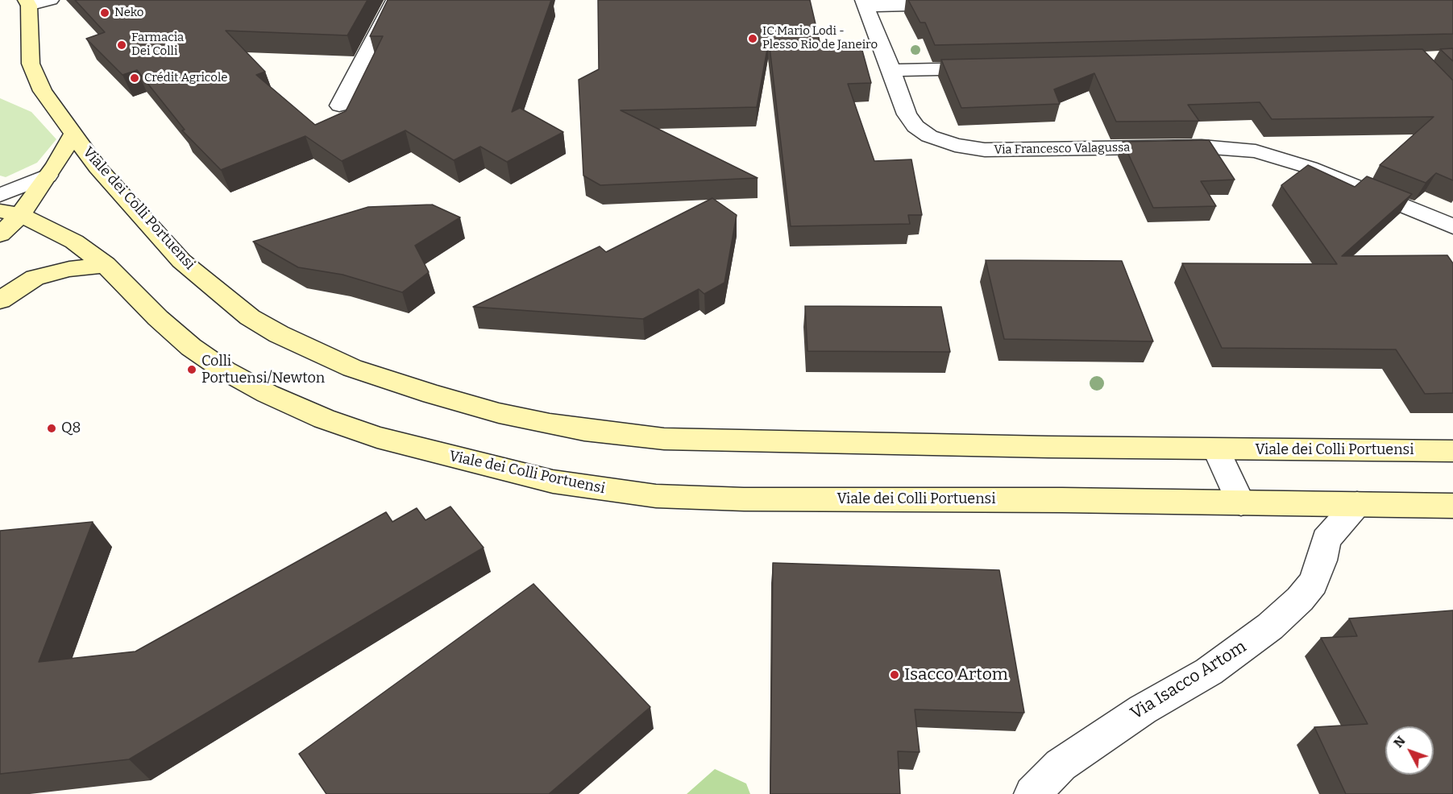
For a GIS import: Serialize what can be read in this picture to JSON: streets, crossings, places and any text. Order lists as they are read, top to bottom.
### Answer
{
  "streets": {
    "street": ["Via Francesco Valagussa", "Viale dei Colli Portuensi", "Via Isacco Artom"]
  },
  "crossings": [
    ["Viale dei Colli Portuensi", "Via Isacco Artom"]
  ],
  "places": [
    "Neko",
    "IC Mario Lodi - Plesso Rio de Janeiro",
    "Farmacia Dei Colli",
    "Crédit Agricole",
    "Colli Portuensi/Newton",
    "Q8",
    "Isacco Artom"
  ],
  "north": "top left"
}
